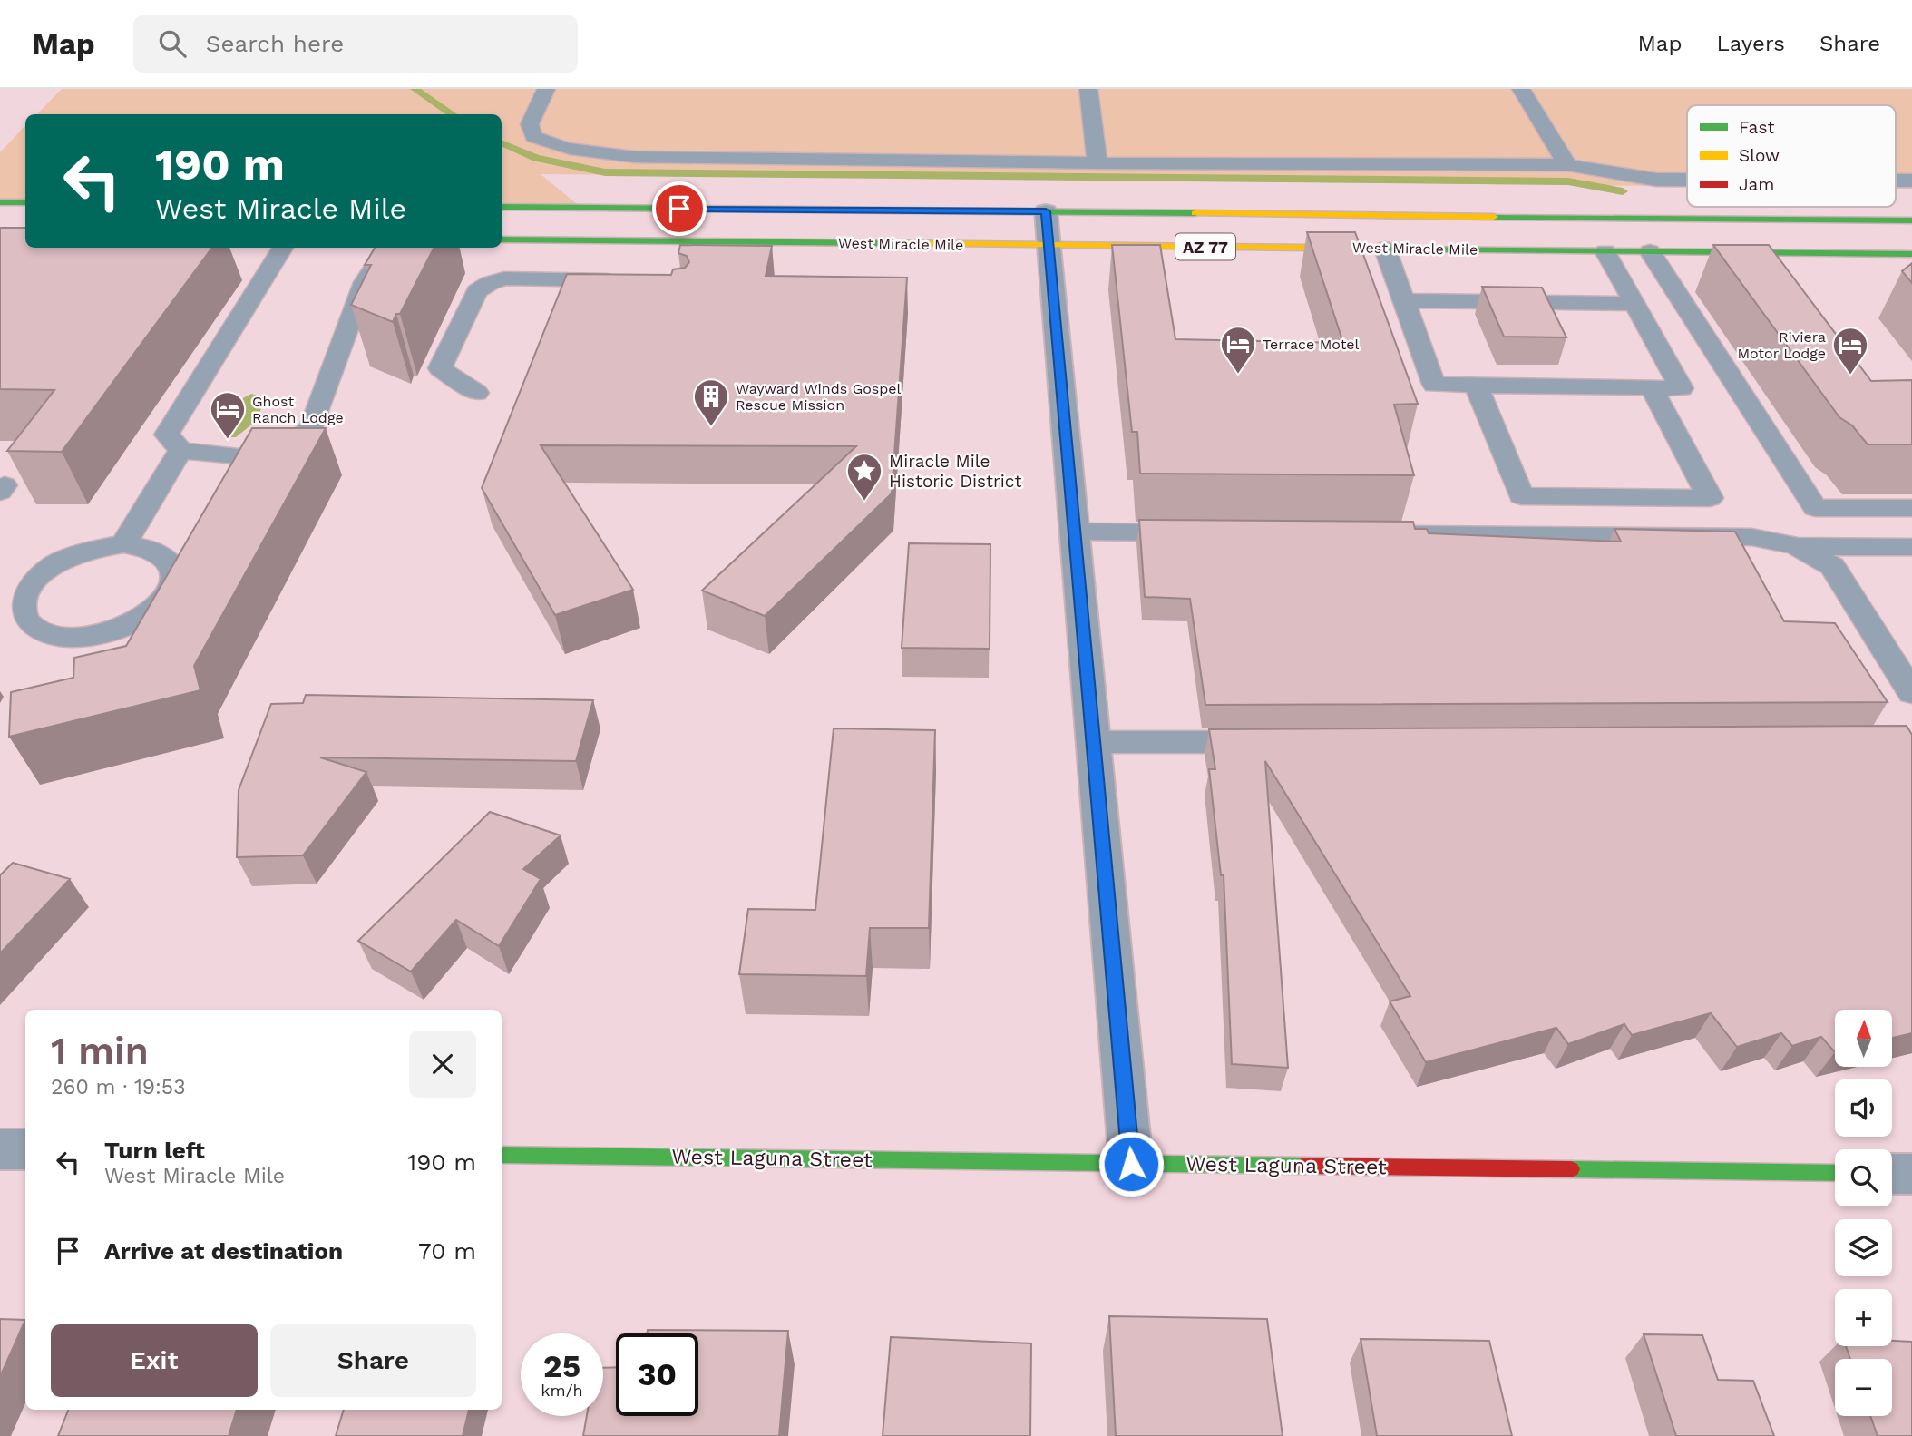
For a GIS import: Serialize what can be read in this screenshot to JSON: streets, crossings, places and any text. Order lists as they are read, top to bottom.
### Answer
{
  "streets": {
    "main road": ["West Miracle Mile", "AZ 77", "West Laguna Street"]
  },
  "places": {
    "hotel": ["Terrace Motel", "Riviera Motor Lodge", "Ghost Ranch Lodge"],
    "building": ["Wayward Winds Gospel Rescue Mission"],
    "place": ["Miracle Mile Historic District"]
  },
  "legend": ["Fast", "Slow", "Jam"],
  "north": "top",
  "page": {
    "header": "Map",
    "search": "Search here",
    "nav": ["Map", "Layers", "Share"],
    "turn": ["190 m", "West Miracle Mile"],
    "map_buttons": ["+", "−"],
    "heading": ["1 min", "260 m · 19:53"],
    "list": [
      {
        "name": "Turn left",
        "note": "West Miracle Mile",
        "value": "190 m"
      },
      {
        "name": "Arrive at destination",
        "value": "70 m"
      }
    ],
    "buttons": ["Exit", "Share"],
    "speed": "25 km/h",
    "limit": "30"
  }
}
